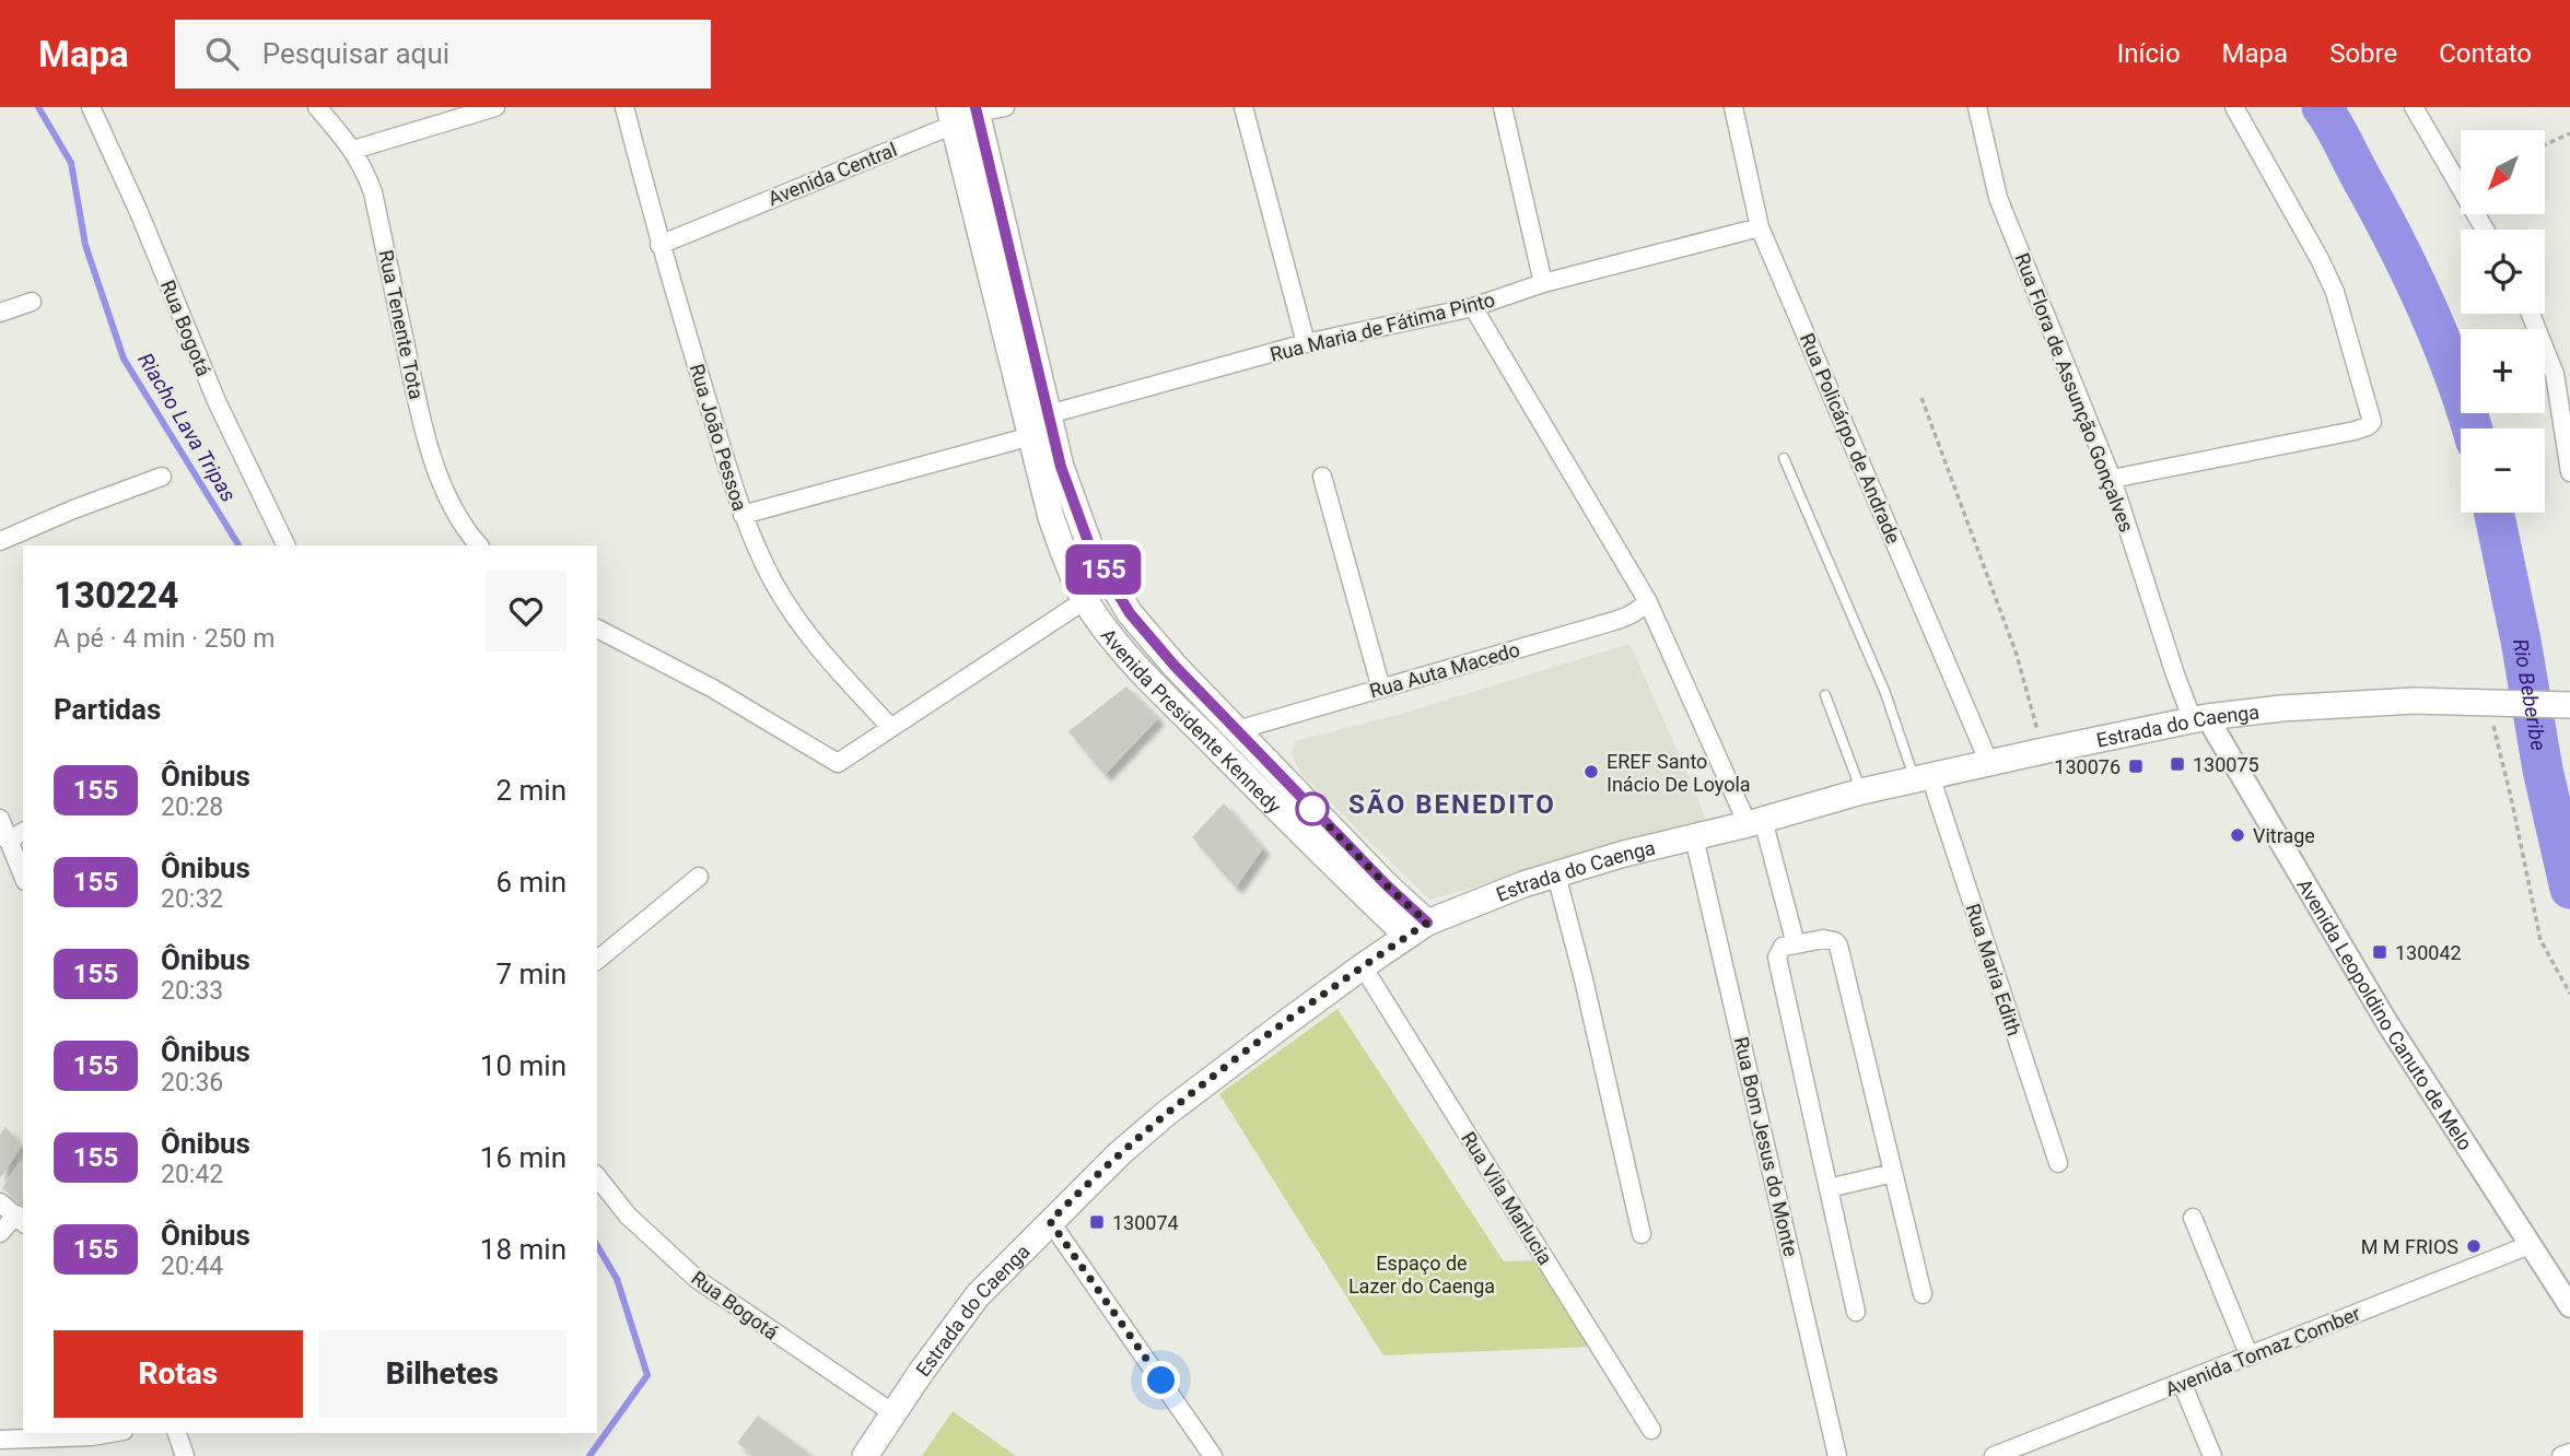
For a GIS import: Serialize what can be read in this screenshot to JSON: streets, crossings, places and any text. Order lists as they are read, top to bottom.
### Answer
{
  "streets": {
    "main road": ["Avenida Presidente Kennedy", "Estrada do Caenga"],
    "street": [
      "Avenida Central",
      "Rua Tenente Tota",
      "Rua Maria de Fátima Pinto",
      "Rua Bogotá",
      "Rua Flora de Assunção Gonçalves",
      "Rua João Pessoa",
      "Rua Policárpo de Andrade",
      "Rua Auta Macedo",
      "Rua Maria Edith",
      "Avenida Leopoldino Canuto de Melo",
      "Rua Bom Jesus do Monte",
      "Rua Vila Marlucia",
      "Avenida Tomaz Comber"
    ]
  },
  "crossings": [
    ["Avenida Central", "Rua João Pessoa"],
    ["Avenida Central", "Avenida Presidente Kennedy"],
    ["Rua Maria de Fátima Pinto", "Rua Policárpo de Andrade"],
    ["Rua Maria de Fátima Pinto", "Avenida Presidente Kennedy"],
    ["Rua Bogotá", "Estrada do Caenga"],
    ["Rua Flora de Assunção Gonçalves", "Estrada do Caenga"],
    ["Rua Flora de Assunção Gonçalves", "Avenida Leopoldino Canuto de Melo"],
    ["Rua Policárpo de Andrade", "Estrada do Caenga"],
    ["Rua Auta Macedo", "Avenida Presidente Kennedy"],
    ["Avenida Presidente Kennedy", "Estrada do Caenga"],
    ["Estrada do Caenga", "Rua Maria Edith"],
    ["Estrada do Caenga", "Avenida Leopoldino Canuto de Melo"],
    ["Estrada do Caenga", "Rua Bom Jesus do Monte"],
    ["Estrada do Caenga", "Rua Vila Marlucia"],
    ["Avenida Leopoldino Canuto de Melo", "Avenida Tomaz Comber"]
  ],
  "districts": ["SÃO BENEDITO"],
  "water": ["Riacho Lava Tripas", "Rio Beberibe"],
  "parks": ["Espaço de Lazer do Caenga"],
  "places": {
    "transit": [
      "130075",
      "130076",
      "130042",
      "130074"
    ],
    "other": ["EREF Santo Inácio De Loyola", "Vitrage", "M M FRIOS"]
  },
  "lines": ["bus line 155"],
  "north": "bottom left",
  "page": {
    "header": "Mapa",
    "search": "Pesquisar aqui",
    "nav": [
      "Início",
      "Mapa",
      "Sobre",
      "Contato"
    ],
    "on_map": "155",
    "map_buttons": ["+", "−"],
    "heading": [
      ["130224", "A pé · 4 min · 250 m"],
      "Partidas"
    ],
    "list": [
      {
        "mark": "155",
        "name": "Ônibus",
        "note": "20:28",
        "value": "2 min"
      },
      {
        "mark": "155",
        "name": "Ônibus",
        "note": "20:32",
        "value": "6 min"
      },
      {
        "mark": "155",
        "name": "Ônibus",
        "note": "20:33",
        "value": "7 min"
      },
      {
        "mark": "155",
        "name": "Ônibus",
        "note": "20:36",
        "value": "10 min"
      },
      {
        "mark": "155",
        "name": "Ônibus",
        "note": "20:42",
        "value": "16 min"
      },
      {
        "mark": "155",
        "name": "Ônibus",
        "note": "20:44",
        "value": "18 min"
      }
    ],
    "buttons": ["Rotas", "Bilhetes"]
  }
}
